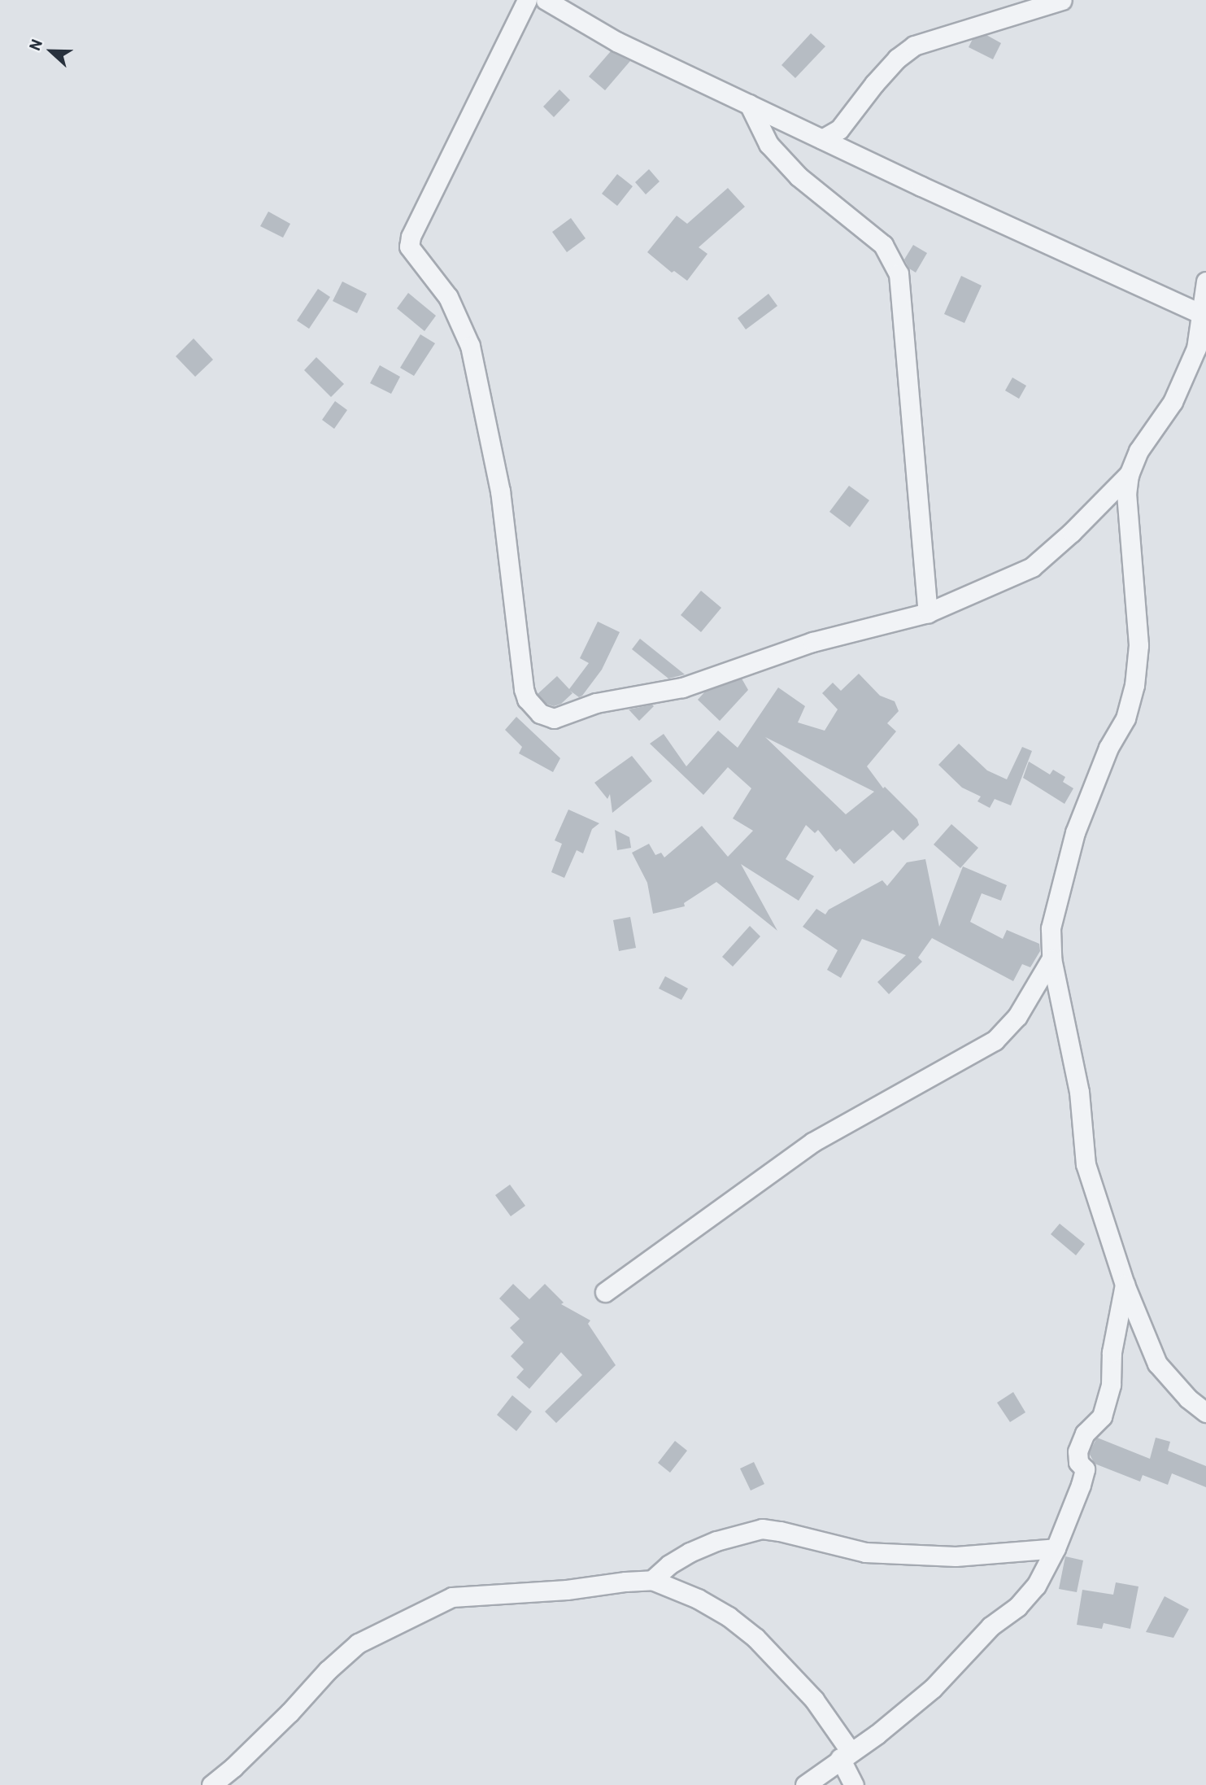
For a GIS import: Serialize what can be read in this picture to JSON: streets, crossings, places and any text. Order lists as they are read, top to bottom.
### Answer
{
  "north": "left"
}
